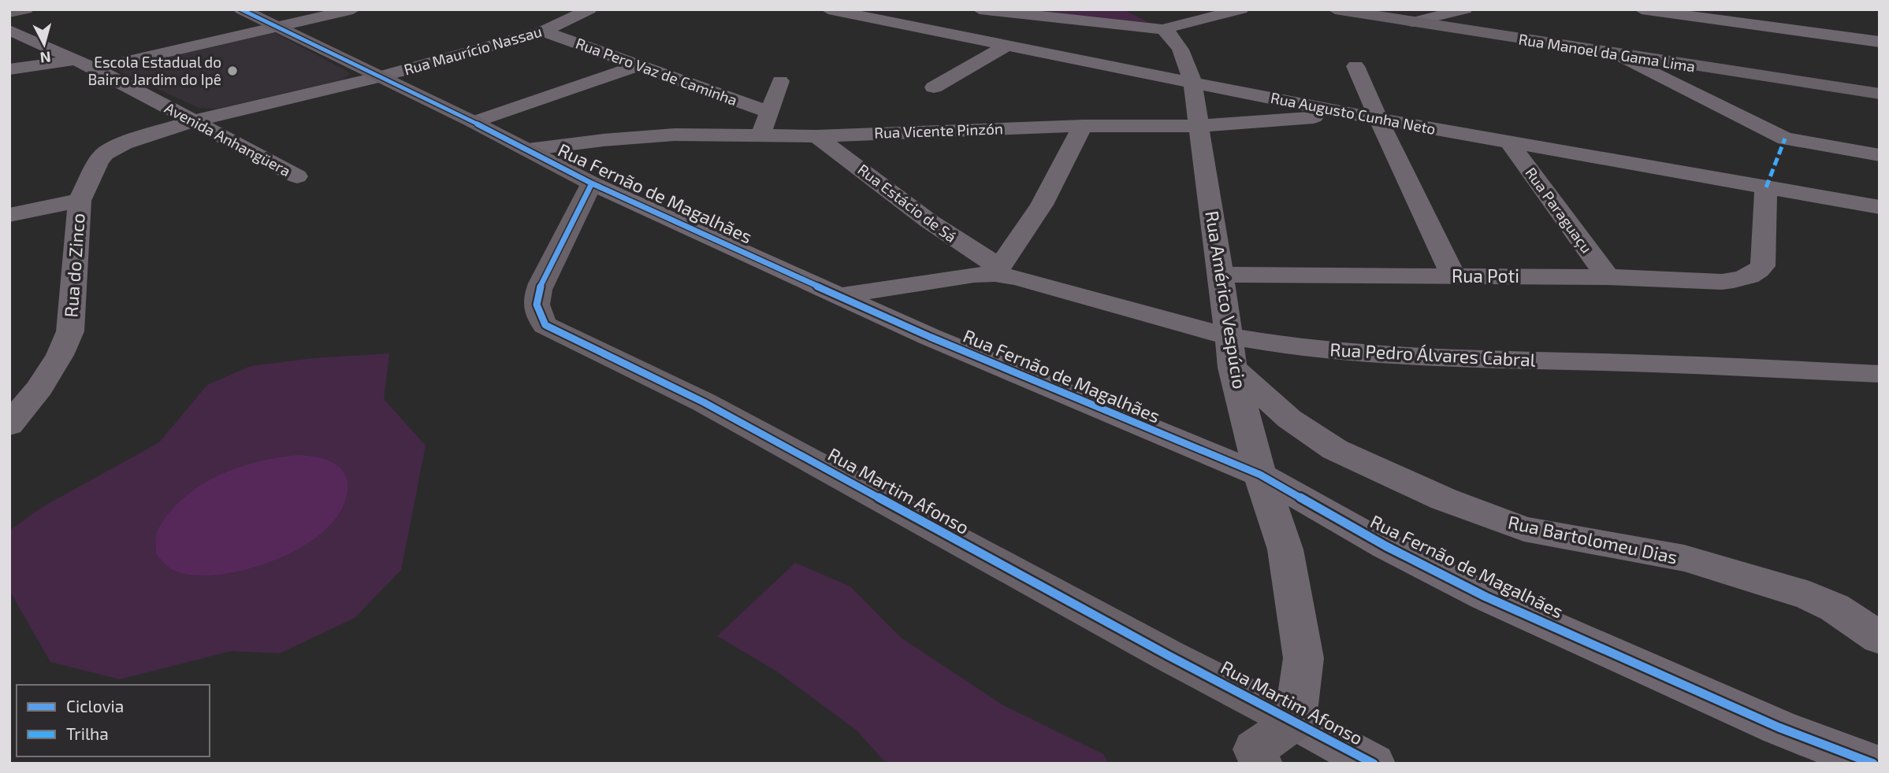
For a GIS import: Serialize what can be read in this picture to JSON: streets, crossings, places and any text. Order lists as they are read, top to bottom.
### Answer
{
  "streets": {
    "street": [
      "Rua Maurício Nassau",
      "Rua Manoel da Gama Lima",
      "Rua Pero Vaz de Caminha",
      "Rua Augusto Cunha Neto",
      "Rua Vicente Pinzón",
      "Avenida Anhangüera",
      "Rua Fernão de Magalhães",
      "Rua Estácio de Sá",
      "Rua Paraguaçu",
      "Rua do Zinco",
      "Rua Poti",
      "Rua Américo Vespúcio",
      "Rua Pedro Álvares Cabral",
      "Rua Martim Afonso",
      "Rua Bartolomeu Dias"
    ]
  },
  "crossings": [
    ["Rua Maurício Nassau", "Rua Pero Vaz de Caminha"],
    ["Rua Maurício Nassau", "Avenida Anhangüera"],
    ["Rua Maurício Nassau", "Rua Fernão de Magalhães"],
    ["Rua Maurício Nassau", "Rua do Zinco"],
    ["Rua Augusto Cunha Neto", "Rua Vicente Pinzón"],
    ["Rua Augusto Cunha Neto", "Rua Paraguaçu"],
    ["Rua Augusto Cunha Neto", "Rua Poti"],
    ["Rua Augusto Cunha Neto", "Rua Américo Vespúcio"],
    ["Rua Vicente Pinzón", "Rua Fernão de Magalhães"],
    ["Rua Vicente Pinzón", "Rua Estácio de Sá"],
    ["Rua Vicente Pinzón", "Rua Américo Vespúcio"],
    ["Avenida Anhangüera", "Rua do Zinco"],
    ["Rua Fernão de Magalhães", "Rua Américo Vespúcio"],
    ["Rua Fernão de Magalhães", "Rua Martim Afonso"],
    ["Rua Estácio de Sá", "Rua Pedro Álvares Cabral"],
    ["Rua Paraguaçu", "Rua Poti"],
    ["Rua Poti", "Rua Américo Vespúcio"],
    ["Rua Américo Vespúcio", "Rua Pedro Álvares Cabral"],
    ["Rua Américo Vespúcio", "Rua Martim Afonso"],
    ["Rua Américo Vespúcio", "Rua Bartolomeu Dias"],
    ["Rua Pedro Álvares Cabral", "Rua Bartolomeu Dias"]
  ],
  "places": ["Escola Estadual do Bairro Jardim do Ipê"],
  "legend": ["Ciclovia", "Trilha"],
  "north": "bottom"
}
